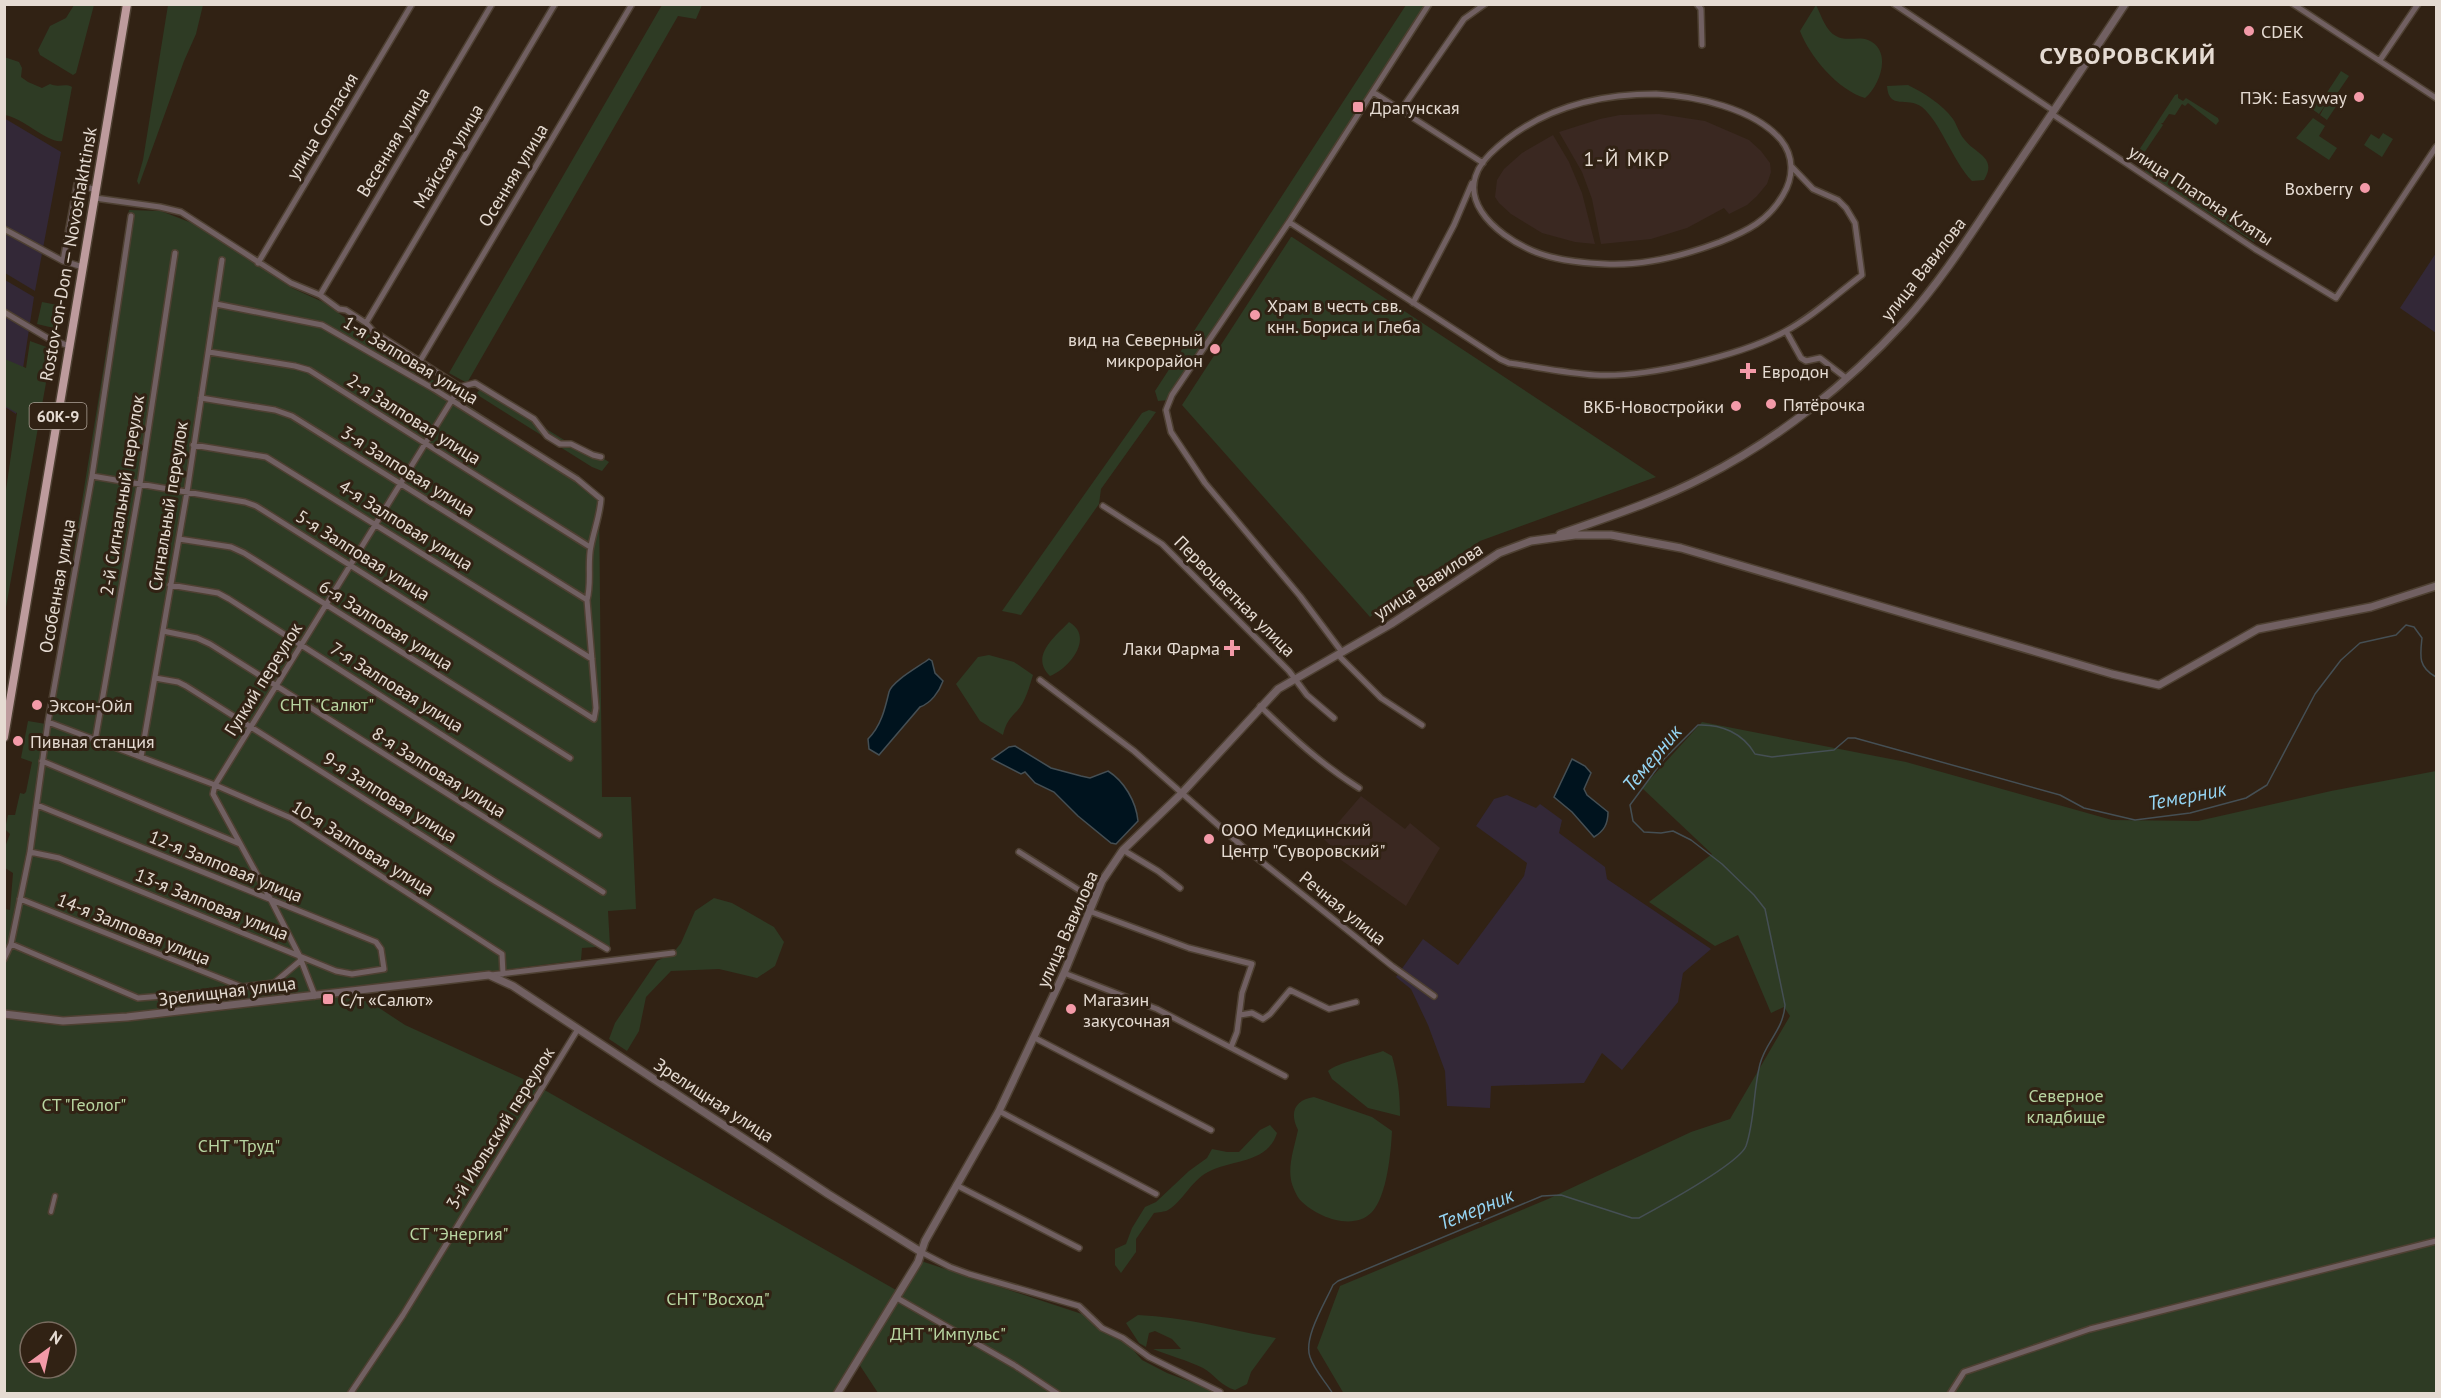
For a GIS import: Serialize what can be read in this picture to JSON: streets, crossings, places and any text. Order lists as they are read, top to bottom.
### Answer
{
  "streets": {
    "main road": ["Rostov-on-Don — Novoshakhtinsk", "60К-9"],
    "street": [
      "улица Согласия",
      "Весенняя улица",
      "Майская улица",
      "Осенняя улица",
      "улица Платона Кляты",
      "улица Вавилова",
      "1-я Залповая улица",
      "2-я Залповая улица",
      "3-я Залповая улица",
      "2-й Сигнальный переулок",
      "Сигнальный переулок",
      "4-я Залповая улица",
      "5-я Залповая улица",
      "Особенная улица",
      "Первоцветная улица",
      "6-я Залповая улица",
      "Гулкий переулок",
      "7-я Залповая улица",
      "8-я Залповая улица",
      "9-я Залповая улица",
      "10-я Залповая улица",
      "12-я Залповая улица",
      "13-я Залповая улица",
      "Речная улица",
      "14-я Залповая улица",
      "Зрелищная улица",
      "3-й Июльский переулок"
    ]
  },
  "crossings": [
    ["улица Платона Кляты", "улица Вавилова"],
    ["улица Вавилова", "Первоцветная улица"],
    ["улица Вавилова", "Речная улица"],
    ["улица Вавилова", "Зрелищная улица"],
    ["1-я Залповая улица", "2-я Залповая улица"],
    ["1-я Залповая улица", "Сигнальный переулок"],
    ["1-я Залповая улица", "Гулкий переулок"],
    ["2-я Залповая улица", "Сигнальный переулок"],
    ["2-я Залповая улица", "Гулкий переулок"],
    ["3-я Залповая улица", "Сигнальный переулок"],
    ["3-я Залповая улица", "Гулкий переулок"],
    ["2-й Сигнальный переулок", "5-я Залповая улица"],
    ["2-й Сигнальный переулок", "10-я Залповая улица"],
    ["Сигнальный переулок", "4-я Залповая улица"],
    ["Сигнальный переулок", "5-я Залповая улица"],
    ["Сигнальный переулок", "6-я Залповая улица"],
    ["Сигнальный переулок", "7-я Залповая улица"],
    ["Сигнальный переулок", "8-я Залповая улица"],
    ["Сигнальный переулок", "9-я Залповая улица"],
    ["Сигнальный переулок", "10-я Залповая улица"],
    ["4-я Залповая улица", "5-я Залповая улица"],
    ["4-я Залповая улица", "Гулкий переулок"],
    ["5-я Залповая улица", "Особенная улица"],
    ["5-я Залповая улица", "Гулкий переулок"],
    ["Особенная улица", "10-я Залповая улица"],
    ["Особенная улица", "12-я Залповая улица"],
    ["Особенная улица", "13-я Залповая улица"],
    ["Особенная улица", "14-я Залповая улица"],
    ["6-я Залповая улица", "Гулкий переулок"],
    ["Гулкий переулок", "7-я Залповая улица"],
    ["Гулкий переулок", "8-я Залповая улица"],
    ["Гулкий переулок", "9-я Залповая улица"],
    ["Гулкий переулок", "10-я Залповая улица"],
    ["10-я Залповая улица", "Зрелищная улица"],
    ["12-я Залповая улица", "13-я Залповая улица"],
    ["13-я Залповая улица", "14-я Залповая улица"],
    ["Зрелищная улица", "3-й Июльский переулок"]
  ],
  "districts": ["СУВОРОВСКИЙ", "1-Й МКР"],
  "water": ["Темерник"],
  "parks": [
    "СНТ \"Салют\"",
    "Северное кладбище",
    "СТ \"Геолог\"",
    "СНТ \"Труд\"",
    "СТ \"Энергия\"",
    "СНТ \"Восход\"",
    "ДНТ \"Импульс\""
  ],
  "places": {
    "other": [
      "CDEK",
      "ПЭК: Easyway",
      "Boxberry",
      "Храм в честь свв. кнн. Бориса и Глеба",
      "вид на Северный микрорайон",
      "Пятёрочка",
      "ВКБ-Новостройки",
      "Эксон-Ойл",
      "Пивная станция",
      "ООО Медицинский Центр \"Суворовский\"",
      "Магазин закусочная"
    ],
    "transit": ["Драгунская", "С/т «Салют»"],
    "health": ["Евродон", "Лаки Фарма"]
  },
  "north": "top right"
}
